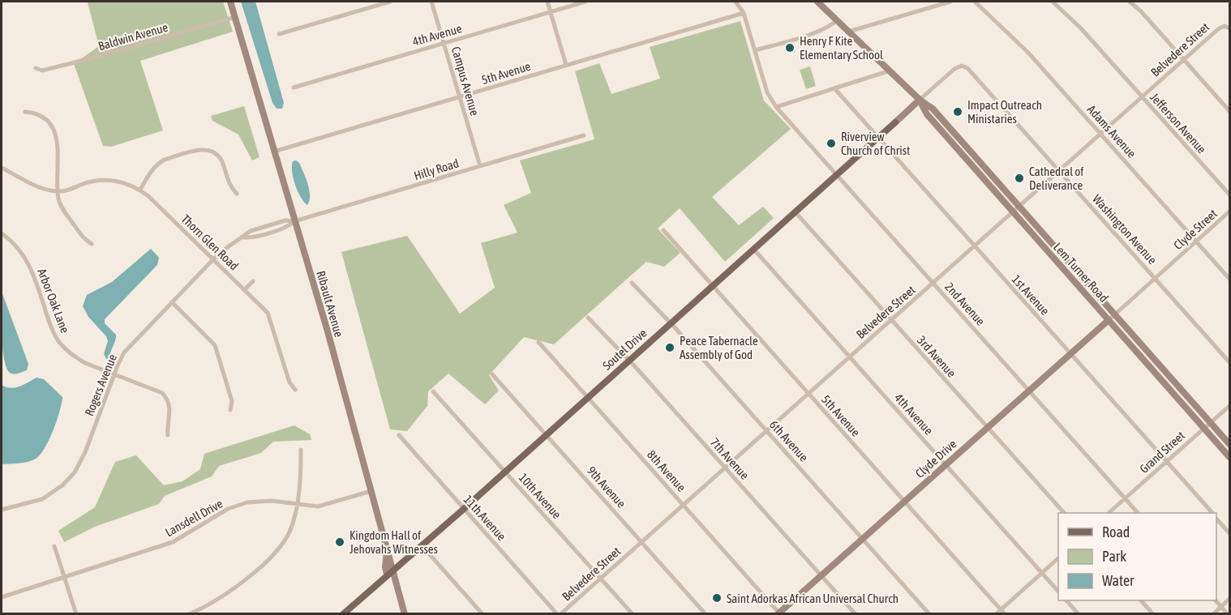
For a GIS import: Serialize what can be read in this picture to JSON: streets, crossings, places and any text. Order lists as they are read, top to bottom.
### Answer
{
  "streets": {
    "main road": [
      "Lem Turner Road",
      "Ribault Avenue",
      "Soutel Drive",
      "Clyde Drive"
    ],
    "street": [
      "4th Avenue",
      "Baldwin Avenue",
      "Belvedere Street",
      "5th Avenue",
      "Campus Avenue",
      "Jefferson Avenue",
      "Adams Avenue",
      "Hilly Road",
      "Washington Avenue",
      "Clyde Street",
      "Thorn Glen Road",
      "1st Avenue",
      "Arbor Oak Lane",
      "2nd Avenue",
      "3rd Avenue",
      "Rogers Avenue",
      "6th Avenue",
      "Grand Street",
      "7th Avenue",
      "8th Avenue",
      "9th Avenue",
      "10th Avenue",
      "Lansdell Drive",
      "11th Avenue"
    ]
  },
  "crossings": [
    ["4th Avenue", "Belvedere Street"],
    ["4th Avenue", "Campus Avenue"],
    ["4th Avenue", "Soutel Drive"],
    ["4th Avenue", "Clyde Drive"],
    ["Baldwin Avenue", "Ribault Avenue"],
    ["Belvedere Street", "5th Avenue"],
    ["Belvedere Street", "Jefferson Avenue"],
    ["Belvedere Street", "Adams Avenue"],
    ["Belvedere Street", "Washington Avenue"],
    ["Belvedere Street", "Lem Turner Road"],
    ["Belvedere Street", "1st Avenue"],
    ["Belvedere Street", "2nd Avenue"],
    ["Belvedere Street", "3rd Avenue"],
    ["Belvedere Street", "6th Avenue"],
    ["Belvedere Street", "7th Avenue"],
    ["Belvedere Street", "8th Avenue"],
    ["Belvedere Street", "9th Avenue"],
    ["Belvedere Street", "10th Avenue"],
    ["Belvedere Street", "11th Avenue"],
    ["5th Avenue", "Campus Avenue"],
    ["5th Avenue", "Ribault Avenue"],
    ["5th Avenue", "2nd Avenue"],
    ["5th Avenue", "Soutel Drive"],
    ["5th Avenue", "Clyde Drive"],
    ["Campus Avenue", "Hilly Road"],
    ["Adams Avenue", "Clyde Street"],
    ["Hilly Road", "Ribault Avenue"],
    ["Hilly Road", "Rogers Avenue"],
    ["Washington Avenue", "Clyde Street"],
    ["Washington Avenue", "Lem Turner Road"],
    ["Washington Avenue", "Soutel Drive"],
    ["Clyde Street", "Lem Turner Road"],
    ["Clyde Street", "Clyde Drive"],
    ["Thorn Glen Road", "Rogers Avenue"],
    ["Lem Turner Road", "Soutel Drive"],
    ["Lem Turner Road", "Grand Street"],
    ["Lem Turner Road", "Clyde Drive"],
    ["1st Avenue", "Soutel Drive"],
    ["1st Avenue", "Grand Street"],
    ["1st Avenue", "Clyde Drive"],
    ["Arbor Oak Lane", "Rogers Avenue"],
    ["Ribault Avenue", "Soutel Drive"],
    ["Ribault Avenue", "Rogers Avenue"],
    ["Ribault Avenue", "Lansdell Drive"],
    ["2nd Avenue", "Soutel Drive"],
    ["2nd Avenue", "Grand Street"],
    ["2nd Avenue", "Clyde Drive"],
    ["Soutel Drive", "3rd Avenue"],
    ["Soutel Drive", "6th Avenue"],
    ["Soutel Drive", "7th Avenue"],
    ["Soutel Drive", "8th Avenue"],
    ["Soutel Drive", "9th Avenue"],
    ["Soutel Drive", "10th Avenue"],
    ["Soutel Drive", "11th Avenue"],
    ["3rd Avenue", "Clyde Drive"],
    ["6th Avenue", "Clyde Drive"],
    ["7th Avenue", "Clyde Drive"],
    ["Clyde Drive", "8th Avenue"]
  ],
  "places": [
    "Henry F Kite Elementary School",
    "Impact Outreach Ministaries",
    "Riverview Church of Christ",
    "Cathedral of Deliverance",
    "Peace Tabernacle Assembly of God",
    "Kingdom Hall of Jehovahs Witnesses",
    "Saint Adorkas African Universal Church"
  ],
  "legend": ["Road", "Park", "Water"]
}
